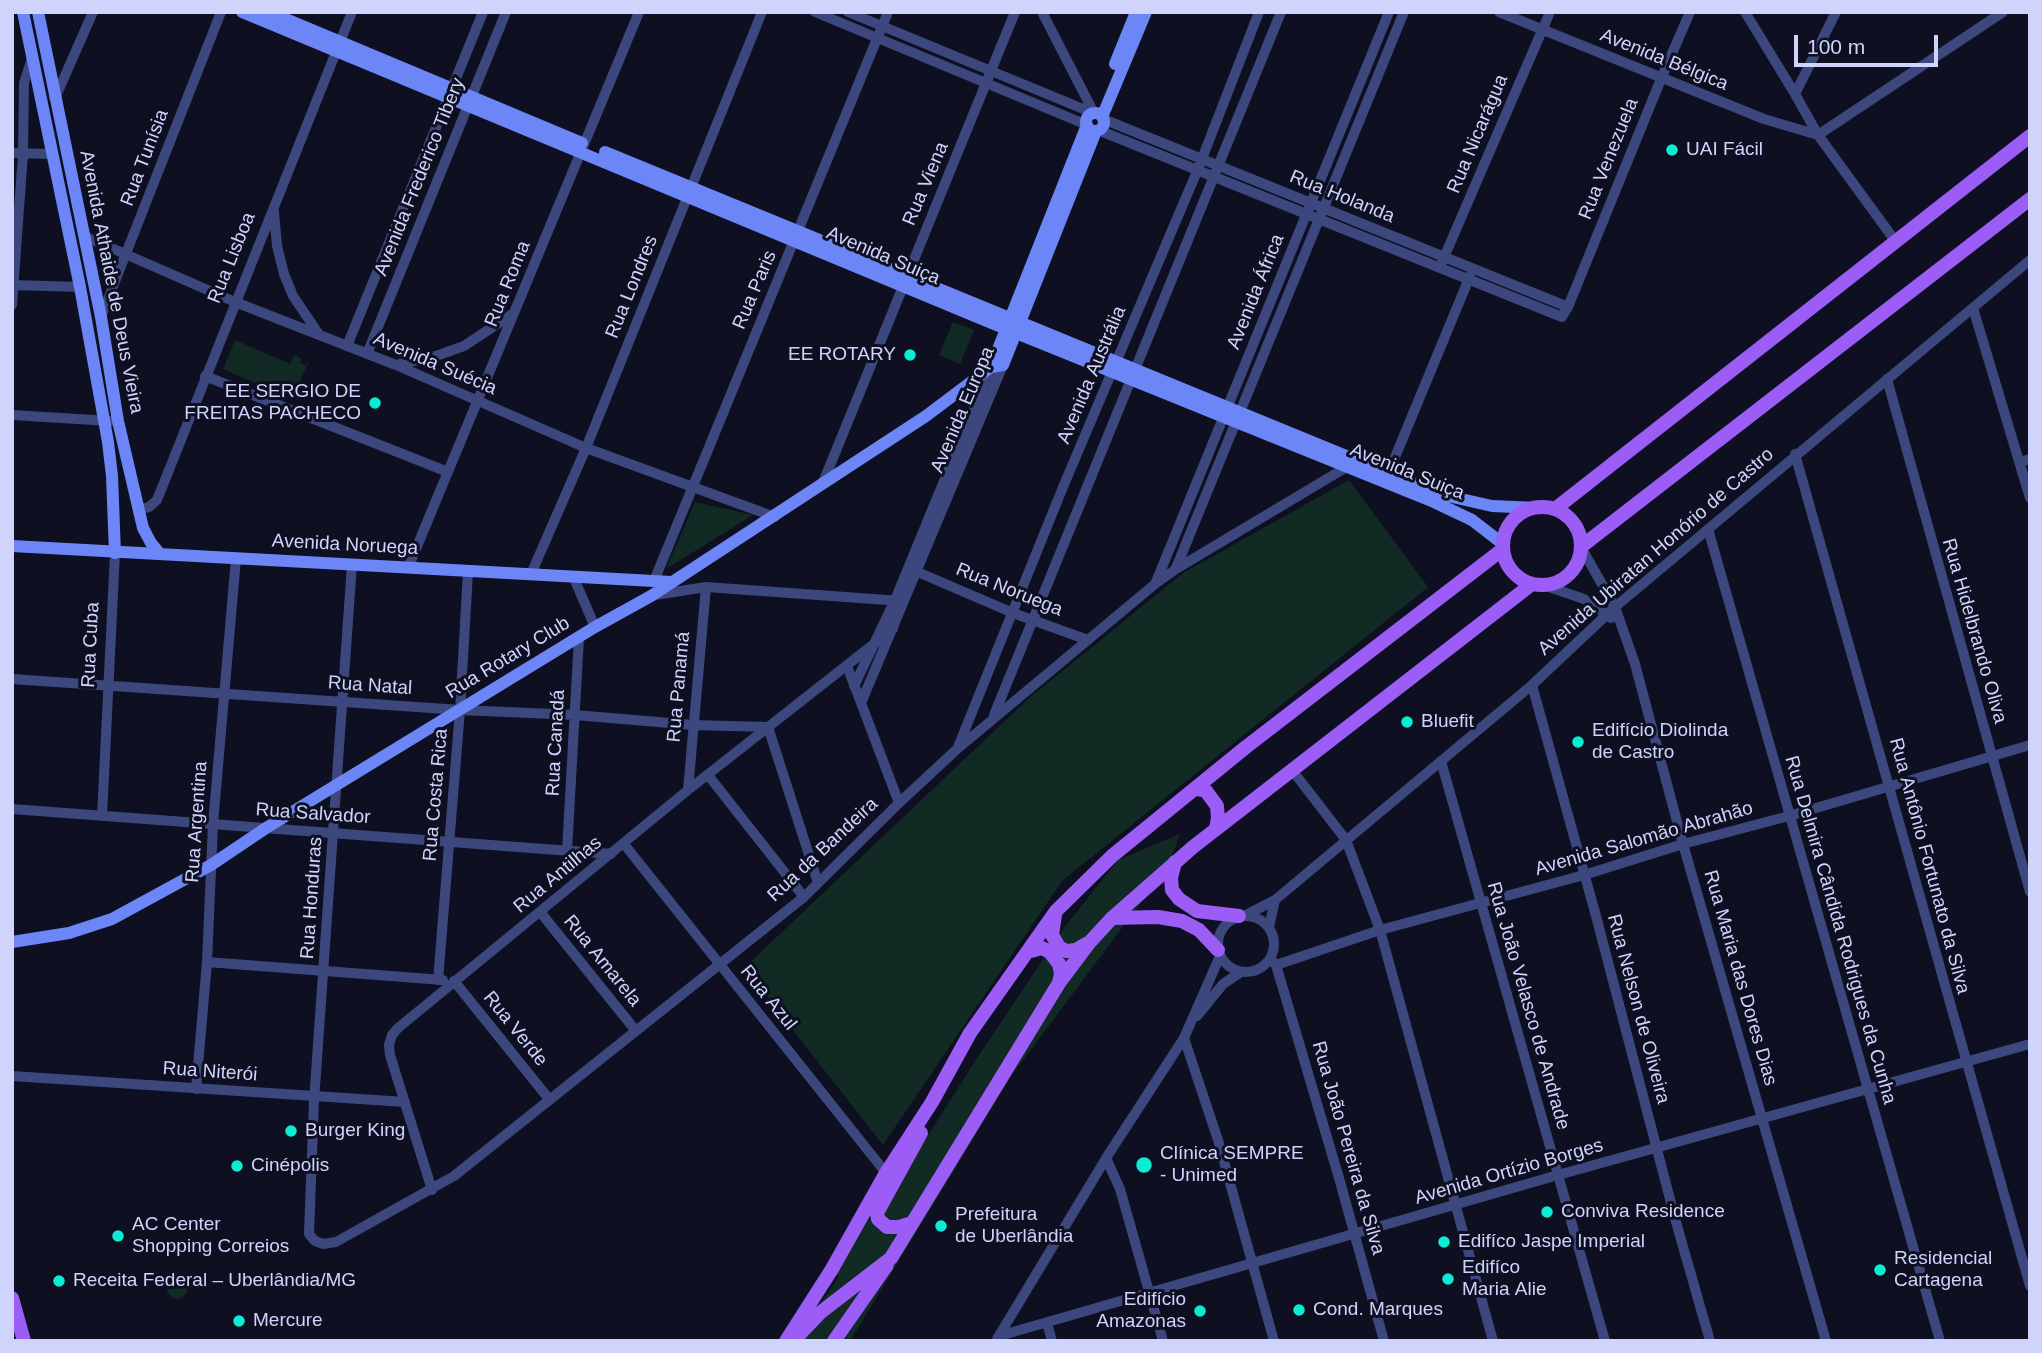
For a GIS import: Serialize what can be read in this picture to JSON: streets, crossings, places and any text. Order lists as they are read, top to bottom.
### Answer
{
  "streets": {
    "street": [
      "Avenida Bélgica",
      "Rua Nicarágua",
      "Rua Tunísia",
      "Rua Venezuela",
      "Avenida Frederico Tibery",
      "Rua Viena",
      "Rua Holanda",
      "Avenida Suiça",
      "Rua Lisboa",
      "Avenida Athaide de Deus Vieira",
      "Rua Roma",
      "Rua Londres",
      "Rua Paris",
      "Avenida África",
      "Avenida Suécia",
      "Avenida Austrália",
      "Avenida Europa",
      "Avenida Noruega",
      "Avenida Ubiratan Honório de Castro",
      "Rua Noruega",
      "Rua Hidelbrando Oliva",
      "Rua Cuba",
      "Rua Rotary Club",
      "Rua Natal",
      "Rua Panamá",
      "Rua Canadá",
      "Rua Costa Rica",
      "Rua Salvador",
      "Rua Argentina",
      "Avenida Salomão Abrahão",
      "Rua da Bandeira",
      "Rua Antônio Fortunato da Silva",
      "Rua Antilhas",
      "Rua Honduras",
      "Rua Delmira Cândida Rodrigues da Cunha",
      "Rua Amarela",
      "Rua Maria das Dores Dias",
      "Rua Azul",
      "Rua João Velasco de Andrade",
      "Rua Nelson de Oliveira",
      "Rua Verde",
      "Rua Niterói",
      "Rua João Pereira da Silva",
      "Avenida Ortízio Borges"
    ]
  },
  "crossings": [
    ["Avenida Bélgica", "Rua Nicarágua"],
    ["Avenida Bélgica", "Rua Venezuela"],
    ["Rua Nicarágua", "Rua Holanda"],
    ["Rua Tunísia", "Avenida Athaide de Deus Vieira"],
    ["Rua Tunísia", "Avenida Suécia"],
    ["Rua Venezuela", "Rua Holanda"],
    ["Avenida Frederico Tibery", "Avenida Suiça"],
    ["Avenida Frederico Tibery", "Avenida Suécia"],
    ["Rua Viena", "Rua Holanda"],
    ["Rua Viena", "Avenida Suiça"],
    ["Rua Viena", "Rua Rotary Club"],
    ["Rua Holanda", "Rua Paris"],
    ["Rua Holanda", "Avenida África"],
    ["Rua Holanda", "Avenida Austrália"],
    ["Rua Holanda", "Avenida Europa"],
    ["Avenida Suiça", "Rua Lisboa"],
    ["Avenida Suiça", "Rua Roma"],
    ["Avenida Suiça", "Rua Londres"],
    ["Avenida Suiça", "Rua Paris"],
    ["Avenida Suiça", "Avenida África"],
    ["Avenida Suiça", "Avenida Austrália"],
    ["Avenida Suiça", "Avenida Europa"],
    ["Avenida Suiça", "Rua da Bandeira"],
    ["Avenida Suiça", "Rua Maria das Dores Dias"],
    ["Rua Lisboa", "Avenida Athaide de Deus Vieira"],
    ["Rua Lisboa", "Avenida Suécia"],
    ["Avenida Athaide de Deus Vieira", "Avenida Suécia"],
    ["Avenida Athaide de Deus Vieira", "Avenida Noruega"],
    ["Avenida Athaide de Deus Vieira", "Rua Cuba"],
    ["Rua Roma", "Avenida Suécia"],
    ["Rua Roma", "Avenida Noruega"],
    ["Rua Londres", "Avenida Suécia"],
    ["Rua Londres", "Avenida Noruega"],
    ["Rua Paris", "Avenida Suécia"],
    ["Rua Paris", "Avenida Noruega"],
    ["Avenida África", "Rua da Bandeira"],
    ["Avenida Suécia", "Rua Rotary Club"],
    ["Avenida Austrália", "Rua Noruega"],
    ["Avenida Austrália", "Rua da Bandeira"],
    ["Avenida Europa", "Rua Noruega"],
    ["Avenida Europa", "Rua Rotary Club"],
    ["Avenida Europa", "Rua Antilhas"],
    ["Avenida Noruega", "Rua Cuba"],
    ["Avenida Noruega", "Rua Rotary Club"],
    ["Avenida Noruega", "Rua Costa Rica"],
    ["Avenida Noruega", "Rua Argentina"],
    ["Avenida Noruega", "Rua Honduras"],
    ["Avenida Ubiratan Honório de Castro", "Rua Hidelbrando Oliva"],
    ["Avenida Ubiratan Honório de Castro", "Avenida Salomão Abrahão"],
    ["Avenida Ubiratan Honório de Castro", "Rua Antônio Fortunato da Silva"],
    ["Avenida Ubiratan Honório de Castro", "Rua Delmira Cândida Rodrigues da Cunha"],
    ["Avenida Ubiratan Honório de Castro", "Rua Maria das Dores Dias"],
    ["Avenida Ubiratan Honório de Castro", "Rua João Velasco de Andrade"],
    ["Avenida Ubiratan Honório de Castro", "Rua Nelson de Oliveira"],
    ["Avenida Ubiratan Honório de Castro", "Rua João Pereira da Silva"],
    ["Rua Noruega", "Rua da Bandeira"],
    ["Rua Hidelbrando Oliva", "Avenida Salomão Abrahão"],
    ["Rua Cuba", "Rua Natal"],
    ["Rua Cuba", "Rua Salvador"],
    ["Rua Rotary Club", "Rua Natal"],
    ["Rua Rotary Club", "Rua Canadá"],
    ["Rua Rotary Club", "Rua Costa Rica"],
    ["Rua Rotary Club", "Rua Salvador"],
    ["Rua Rotary Club", "Rua Argentina"],
    ["Rua Rotary Club", "Rua Honduras"],
    ["Rua Natal", "Rua Panamá"],
    ["Rua Natal", "Rua Canadá"],
    ["Rua Natal", "Rua Costa Rica"],
    ["Rua Natal", "Rua Argentina"],
    ["Rua Natal", "Rua Antilhas"],
    ["Rua Natal", "Rua Honduras"],
    ["Rua Panamá", "Rua Antilhas"],
    ["Rua Canadá", "Rua Salvador"],
    ["Rua Costa Rica", "Rua Salvador"],
    ["Rua Salvador", "Rua Argentina"],
    ["Rua Salvador", "Rua Antilhas"],
    ["Rua Salvador", "Rua Honduras"],
    ["Rua Argentina", "Rua Niterói"],
    ["Avenida Salomão Abrahão", "Rua Antônio Fortunato da Silva"],
    ["Avenida Salomão Abrahão", "Rua Delmira Cândida Rodrigues da Cunha"],
    ["Avenida Salomão Abrahão", "Rua Maria das Dores Dias"],
    ["Avenida Salomão Abrahão", "Rua João Velasco de Andrade"],
    ["Avenida Salomão Abrahão", "Rua Nelson de Oliveira"],
    ["Avenida Salomão Abrahão", "Rua João Pereira da Silva"],
    ["Rua da Bandeira", "Rua Antilhas"],
    ["Rua da Bandeira", "Rua Honduras"],
    ["Rua da Bandeira", "Rua Amarela"],
    ["Rua da Bandeira", "Rua Azul"],
    ["Rua da Bandeira", "Rua Verde"],
    ["Rua Antônio Fortunato da Silva", "Avenida Ortízio Borges"],
    ["Rua Antilhas", "Rua Amarela"],
    ["Rua Antilhas", "Rua Azul"],
    ["Rua Antilhas", "Rua Verde"],
    ["Rua Antilhas", "Rua Niterói"],
    ["Rua Honduras", "Rua Niterói"],
    ["Rua Delmira Cândida Rodrigues da Cunha", "Avenida Ortízio Borges"],
    ["Rua Maria das Dores Dias", "Avenida Ortízio Borges"],
    ["Rua João Velasco de Andrade", "Avenida Ortízio Borges"],
    ["Rua Nelson de Oliveira", "Avenida Ortízio Borges"],
    ["Rua João Pereira da Silva", "Avenida Ortízio Borges"]
  ],
  "places": [
    "UAI Fácil",
    "EE ROTARY",
    "EE SERGIO DE FREITAS PACHECO",
    "Bluefit",
    "Edifício Diolinda de Castro",
    "Burger King",
    "Clínica SEMPRE - Unimed",
    "Cinépolis",
    "Conviva Residence",
    "Prefeitura de Uberlândia",
    "AC Center Shopping Correios",
    "Edifíco Jaspe Imperial",
    "Residencial Cartagena",
    "Edifíco Maria Alie",
    "Receita Federal – Uberlândia/MG",
    "Cond. Marques",
    "Edifício Amazonas",
    "Mercure"
  ],
  "scale_bar": "100 m"
}
